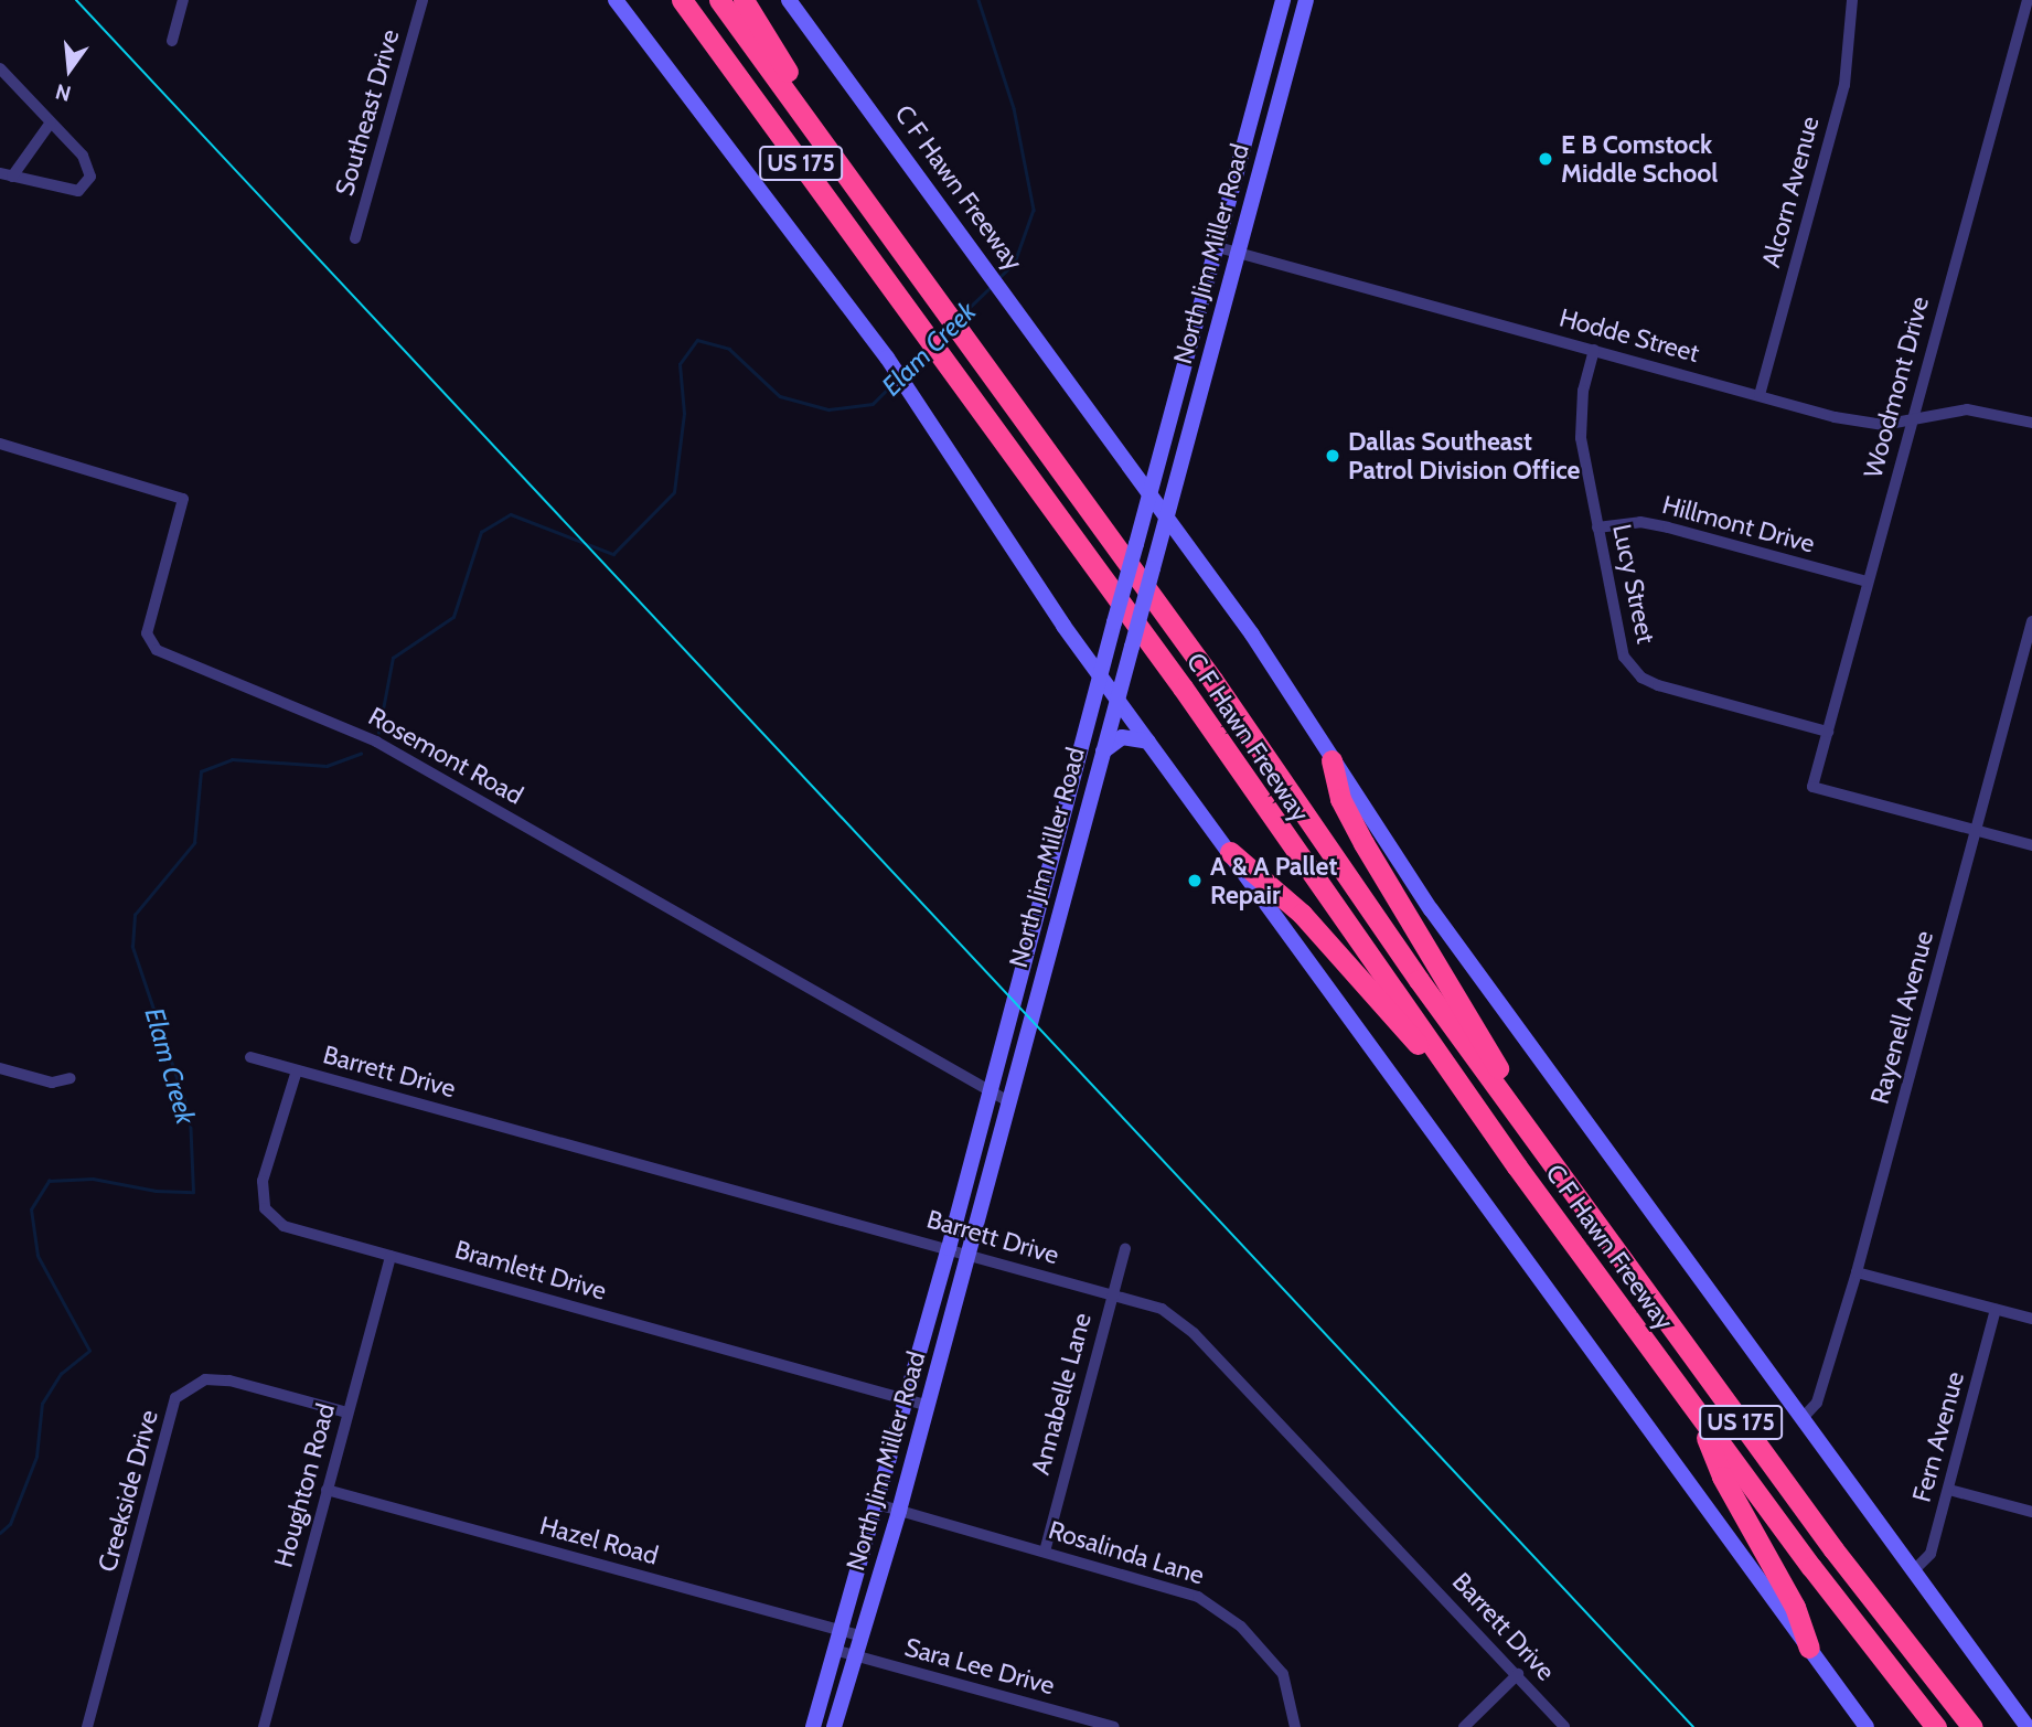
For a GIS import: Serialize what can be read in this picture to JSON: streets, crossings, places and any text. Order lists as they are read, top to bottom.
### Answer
{
  "streets": {
    "highway": ["US 175", "C F Hawn Freeway"],
    "main road": ["North Jim Miller Road"],
    "street": [
      "Southeast Drive",
      "Alcorn Avenue",
      "Hodde Street",
      "Woodmont Drive",
      "Hillmont Drive",
      "Lucy Street",
      "Rosemont Road",
      "Rayenell Avenue",
      "Barrett Drive",
      "Bramlett Drive",
      "Annabelle Lane",
      "Fern Avenue",
      "Houghton Road",
      "Creekside Drive",
      "Hazel Road",
      "Rosalinda Lane",
      "Sara Lee Drive"
    ]
  },
  "crossings": [
    ["C F Hawn Freeway", "North Jim Miller Road"],
    ["C F Hawn Freeway", "Rayenell Avenue"],
    ["C F Hawn Freeway", "Fern Avenue"],
    ["Alcorn Avenue", "Hodde Street"],
    ["North Jim Miller Road", "Hodde Street"],
    ["North Jim Miller Road", "Rosemont Road"],
    ["North Jim Miller Road", "Barrett Drive"],
    ["North Jim Miller Road", "Bramlett Drive"],
    ["North Jim Miller Road", "Hazel Road"],
    ["North Jim Miller Road", "Rosalinda Lane"],
    ["North Jim Miller Road", "Sara Lee Drive"],
    ["Hodde Street", "Woodmont Drive"],
    ["Hodde Street", "Lucy Street"],
    ["Woodmont Drive", "Hillmont Drive"],
    ["Woodmont Drive", "Lucy Street"],
    ["Woodmont Drive", "Rayenell Avenue"],
    ["Hillmont Drive", "Lucy Street"],
    ["Barrett Drive", "Bramlett Drive"],
    ["Barrett Drive", "Annabelle Lane"],
    ["Bramlett Drive", "Houghton Road"],
    ["Annabelle Lane", "Rosalinda Lane"],
    ["Houghton Road", "Creekside Drive"],
    ["Houghton Road", "Hazel Road"]
  ],
  "water": ["Elam Creek"],
  "places": ["E B Comstock Middle School", "Dallas Southeast Patrol Division Office", "A & A Pallet Repair"],
  "north": "bottom"
}
